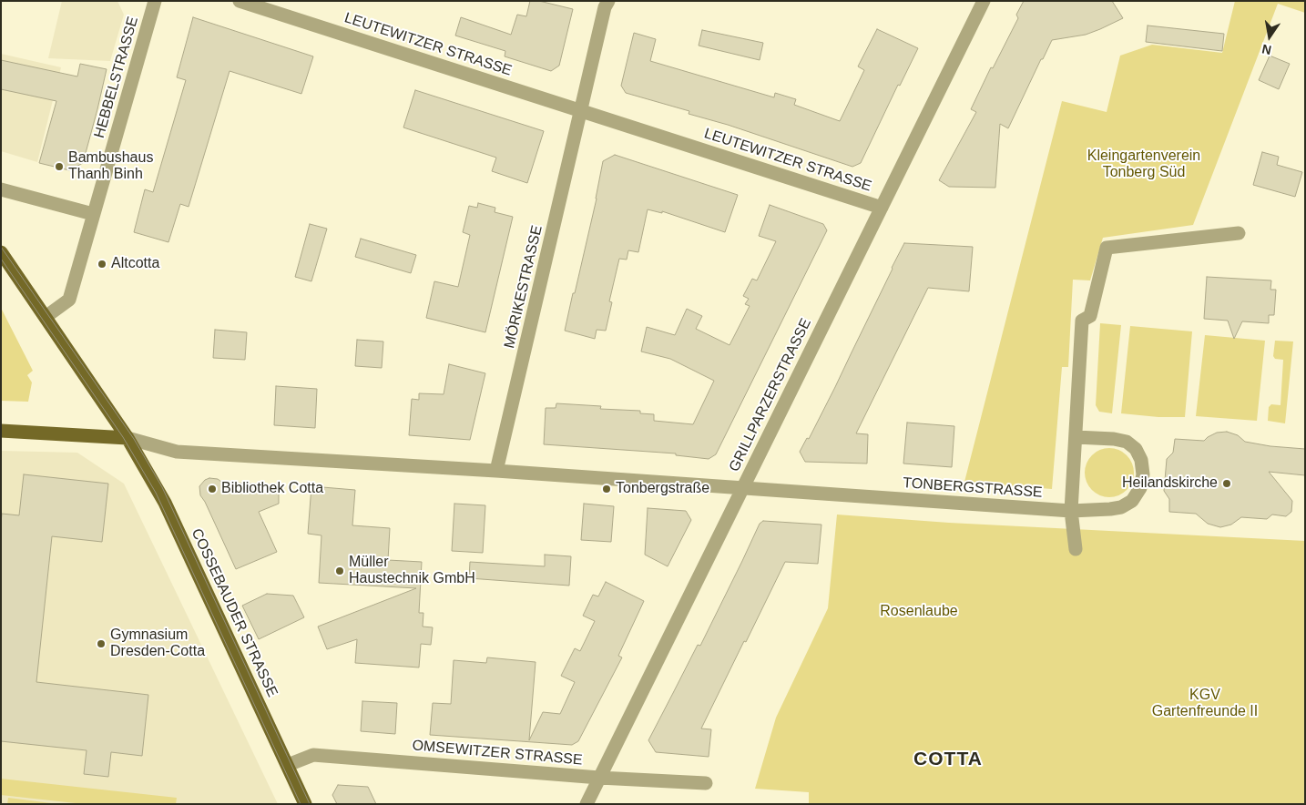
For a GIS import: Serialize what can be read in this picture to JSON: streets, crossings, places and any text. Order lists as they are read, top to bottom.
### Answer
{
  "streets": {
    "main road": ["TONBERGSTRASSE", "COSSEBAUDER STRASSE"],
    "street": [
      "LEUTEWITZER STRASSE",
      "HEBBELSTRASSE",
      "MÖRIKESTRASSE",
      "GRILLPARZERSTRASSE",
      "OMSEWITZER STRASSE"
    ]
  },
  "crossings": [
    ["LEUTEWITZER STRASSE", "MÖRIKESTRASSE"],
    ["LEUTEWITZER STRASSE", "GRILLPARZERSTRASSE"],
    ["MÖRIKESTRASSE", "TONBERGSTRASSE"],
    ["GRILLPARZERSTRASSE", "TONBERGSTRASSE"],
    ["GRILLPARZERSTRASSE", "OMSEWITZER STRASSE"],
    ["TONBERGSTRASSE", "COSSEBAUDER STRASSE"],
    ["COSSEBAUDER STRASSE", "OMSEWITZER STRASSE"]
  ],
  "districts": ["COTTA"],
  "parks": ["Kleingartenverein Tonberg Süd", "Rosenlaube", "KGV Gartenfreunde II"],
  "places": [
    "Bambushaus Thanh Binh",
    "Altcotta",
    "Heilandskirche",
    "Bibliothek Cotta",
    "Tonbergstraße",
    "Müller Haustechnik GmbH",
    "Gymnasium Dresden-Cotta"
  ],
  "north": "bottom"
}
